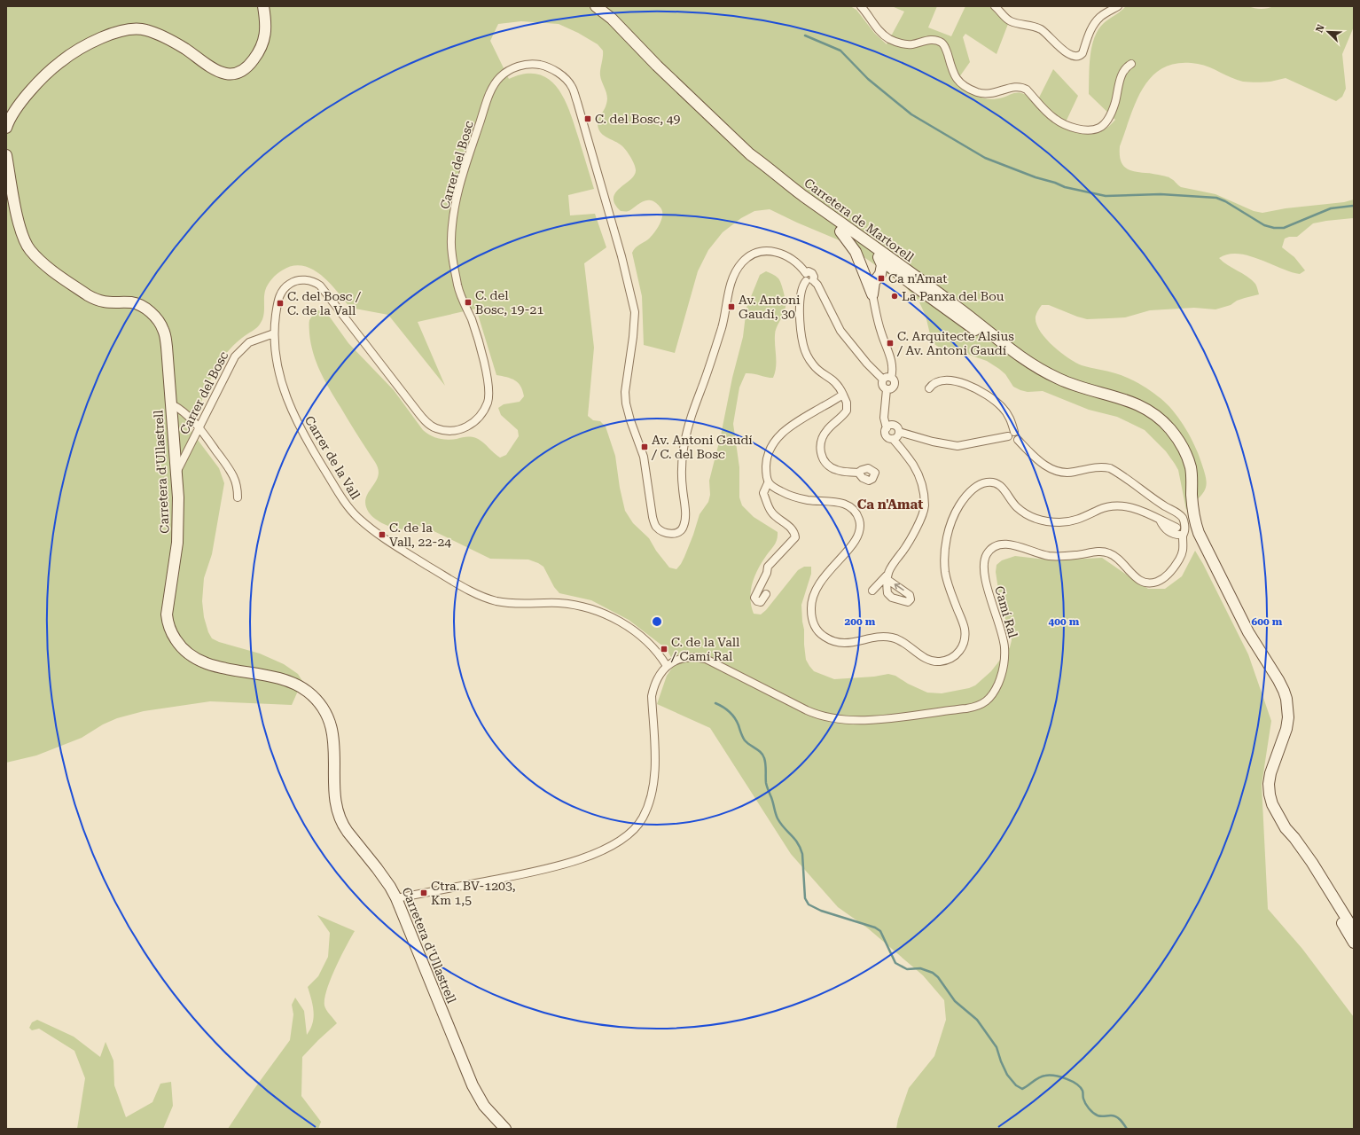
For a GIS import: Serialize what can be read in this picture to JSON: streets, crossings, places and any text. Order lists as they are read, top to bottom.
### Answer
{
  "streets": {
    "main road": ["Carretera de Martorell", "Carretera d'Ullastrell"],
    "street": ["Carrer del Bosc", "Carrer de la Vall", "Camí Ral"]
  },
  "crossings": [
    ["Carrer del Bosc", "Carrer de la Vall"],
    ["Carrer del Bosc", "Carretera d'Ullastrell"],
    ["Carrer de la Vall", "Camí Ral"]
  ],
  "districts": ["Ca n'Amat"],
  "places": {
    "transit": [
      "C. del Bosc, 49",
      "Ca n'Amat",
      "C. del Bosc, 19-21",
      "C. del Bosc / C. de la Vall",
      "Av. Antoni Gaudí, 30",
      "C. Arquitecte Alsius / Av. Antoni Gaudí",
      "Av. Antoni Gaudí / C. del Bosc",
      "C. de la Vall, 22-24",
      "C. de la Vall / Camí Ral",
      "Ctra. BV-1203, Km 1,5"
    ],
    "other": ["La Panxa del Bou"]
  },
  "north": "top left",
  "rings": ["200 m", "400 m", "600 m"]
}
